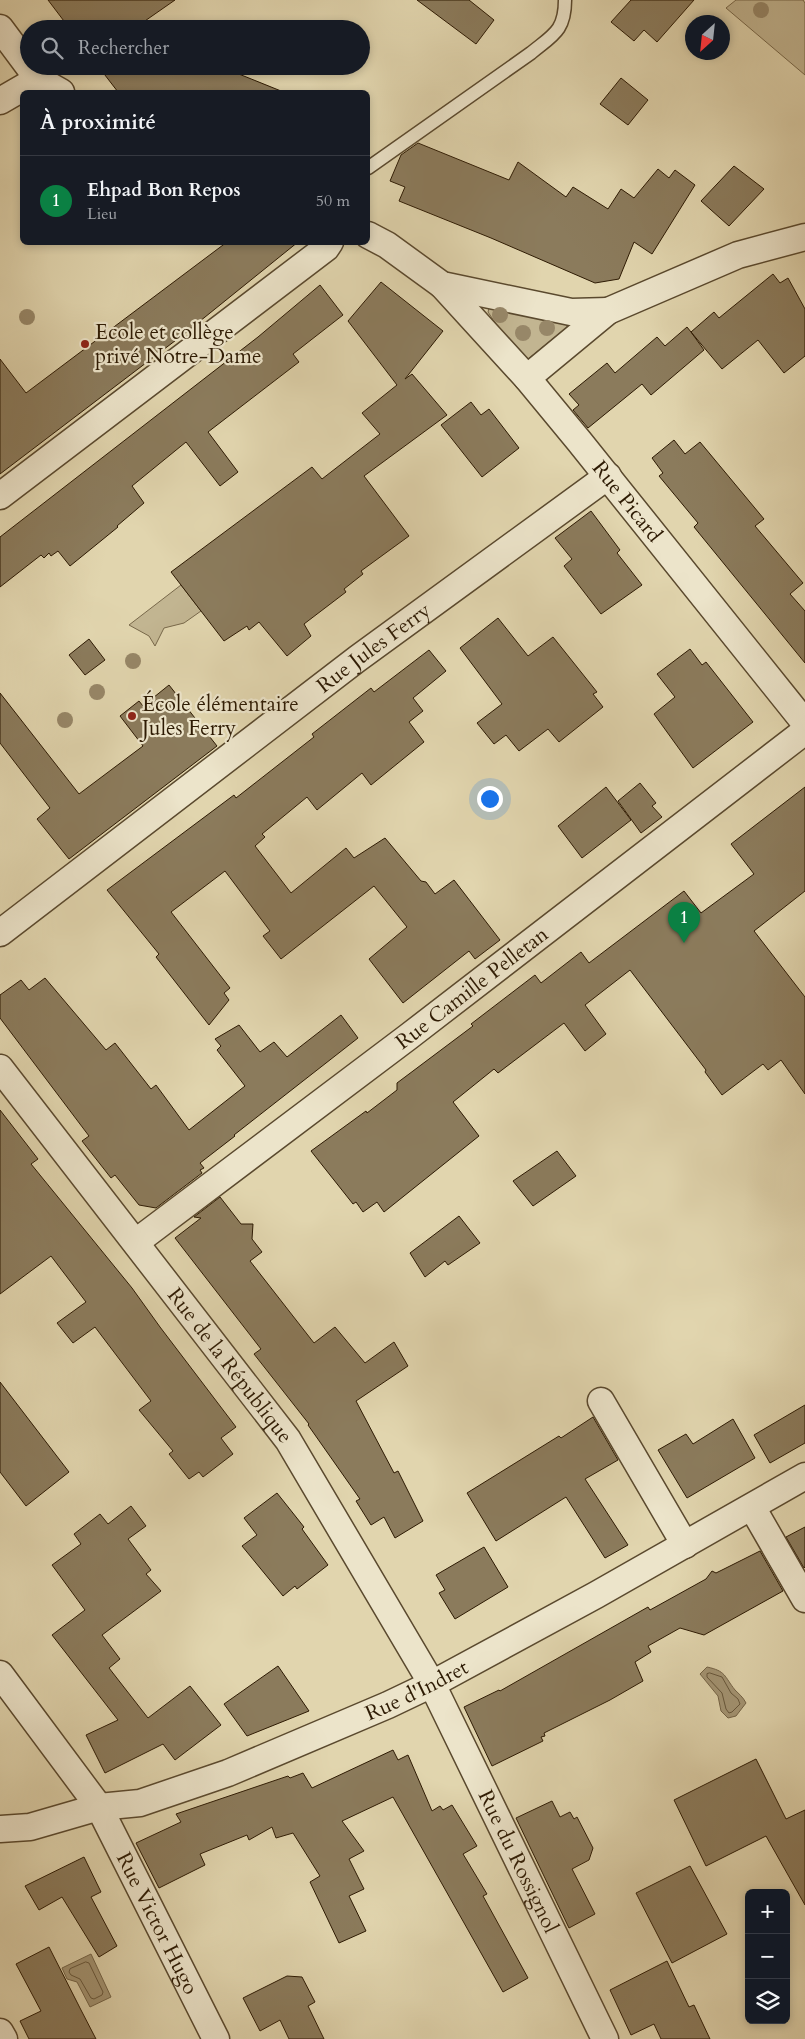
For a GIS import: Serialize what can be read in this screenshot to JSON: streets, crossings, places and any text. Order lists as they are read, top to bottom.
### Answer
{
  "streets": {
    "street": [
      "Rue Picard",
      "Rue Jules Ferry",
      "Rue Camille Pelletan",
      "Rue de la République",
      "Rue d'Indret",
      "Rue du Rossignol",
      "Rue Victor Hugo"
    ]
  },
  "crossings": [
    ["Rue Picard", "Rue Jules Ferry"],
    ["Rue Camille Pelletan", "Rue de la République"],
    ["Rue de la République", "Rue d'Indret"],
    ["Rue de la République", "Rue du Rossignol"],
    ["Rue d'Indret", "Rue du Rossignol"],
    ["Rue d'Indret", "Rue Victor Hugo"]
  ],
  "places": ["Ecole et collège privé Notre-Dame", "École élémentaire Jules Ferry"],
  "north": "bottom left",
  "page": {
    "search": "Rechercher",
    "heading": "À proximité",
    "list": [
      {
        "mark": "1",
        "name": "Ehpad Bon Repos",
        "note": "Lieu",
        "value": "50 m"
      }
    ],
    "pins": "1",
    "map_buttons": ["+", "−"]
  }
}
